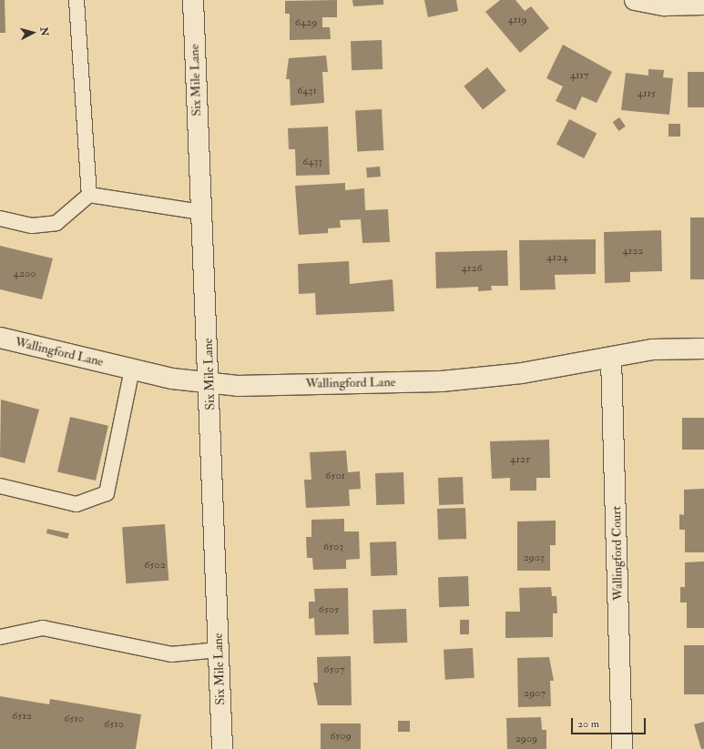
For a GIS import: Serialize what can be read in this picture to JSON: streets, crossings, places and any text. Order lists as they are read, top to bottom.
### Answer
{
  "streets": {
    "street": ["Six Mile Lane", "Wallingford Lane", "Wallingford Court"]
  },
  "crossings": [
    ["Six Mile Lane", "Wallingford Lane"],
    ["Wallingford Lane", "Wallingford Court"]
  ],
  "house_numbers": [
    "4119",
    "6429",
    "4117",
    "6431",
    "4115",
    "6433",
    "4122",
    "4124",
    "4126",
    "4200",
    "4125",
    "6501",
    "6503",
    "2903",
    "6502",
    "6505",
    "6507",
    "2907",
    "6512",
    "6510",
    "6510",
    "6509",
    "2909"
  ],
  "scale_bar": "20 m",
  "north": "right"
}
